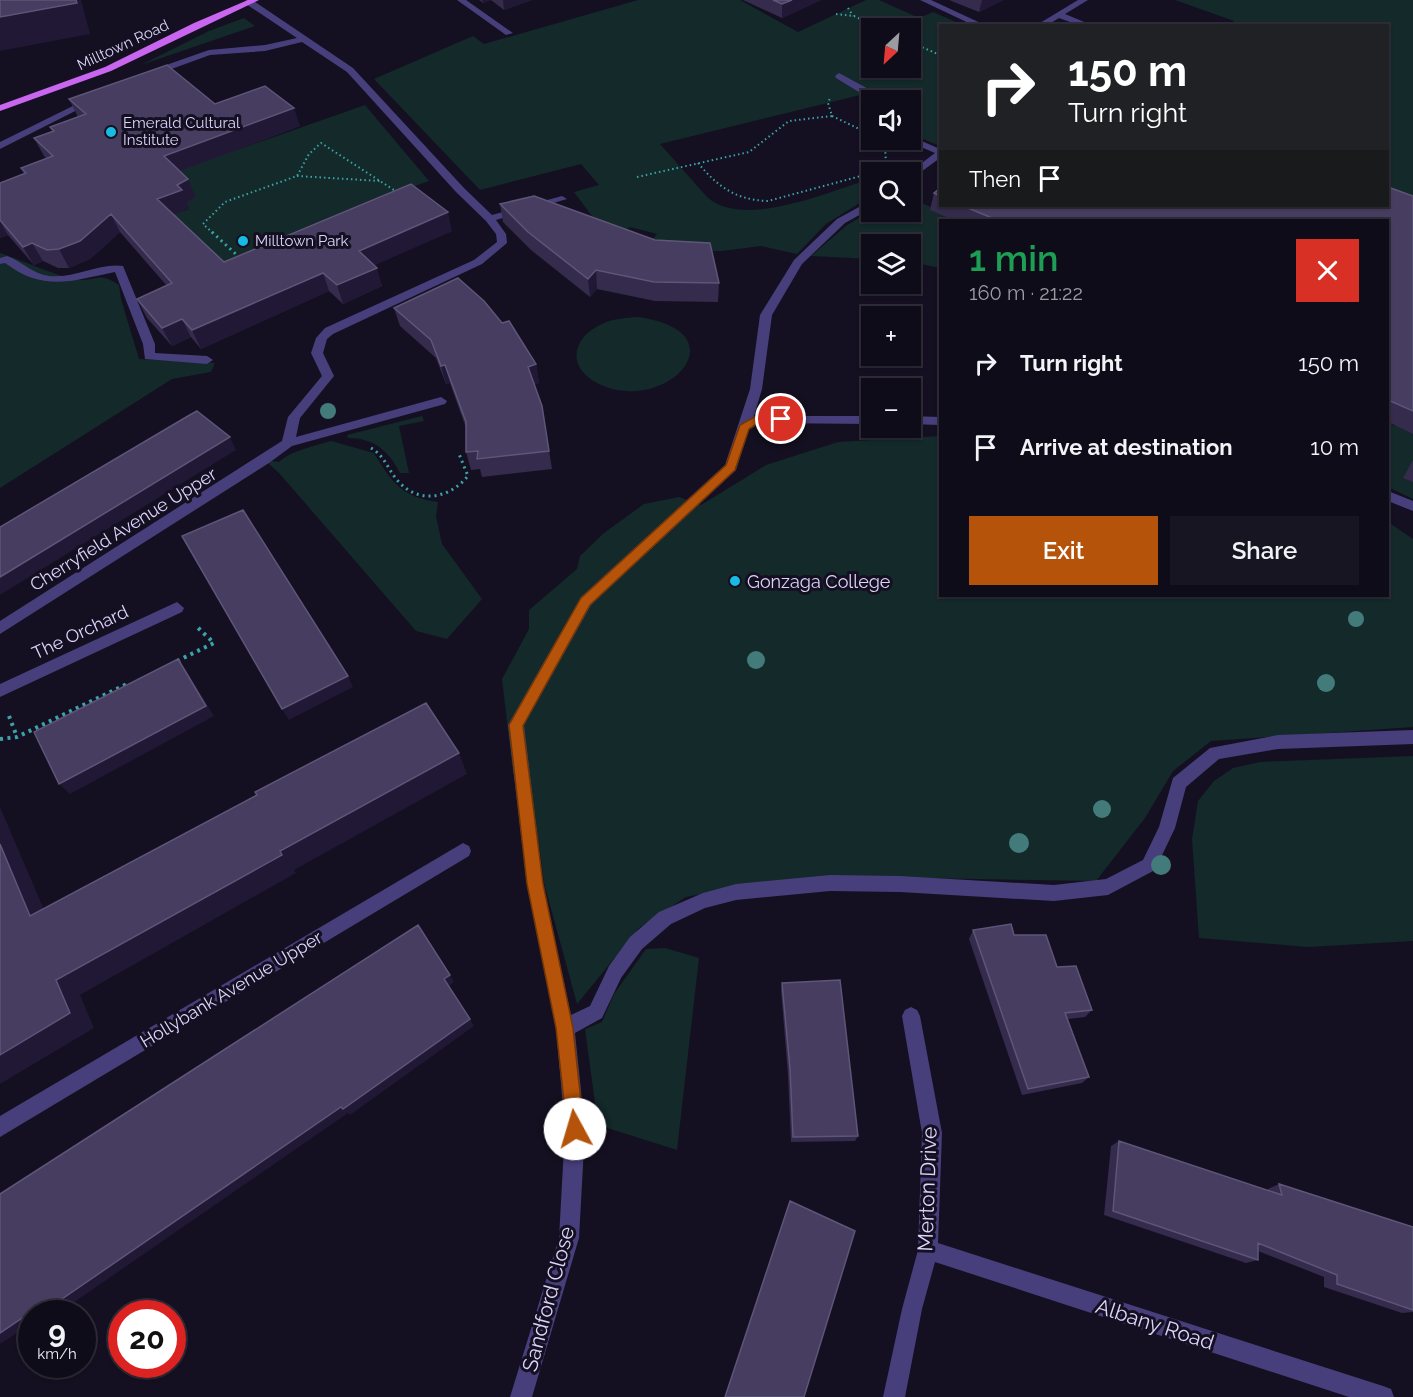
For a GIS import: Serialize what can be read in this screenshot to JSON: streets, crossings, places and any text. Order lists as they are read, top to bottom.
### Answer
{
  "streets": {
    "main road": ["Milltown Road"],
    "street": [
      "Cherryfield Avenue Upper",
      "The Orchard",
      "Hollybank Avenue Upper",
      "Merton Drive",
      "Sandford Close",
      "Albany Road"
    ]
  },
  "crossings": [
    ["Merton Drive", "Albany Road"]
  ],
  "places": ["Emerald Cultural Institute", "Milltown Park", "Gonzaga College"],
  "north": "bottom left",
  "page": {
    "map_buttons": ["+", "−"],
    "turn": ["150 m", "Turn right"],
    "then": "Then",
    "heading": ["1 min", "160 m · 21:22"],
    "list": [
      {
        "name": "Turn right",
        "value": "150 m"
      },
      {
        "name": "Arrive at destination",
        "value": "10 m"
      }
    ],
    "buttons": ["Exit", "Share"],
    "speed": "9 km/h",
    "limit": "20"
  }
}
